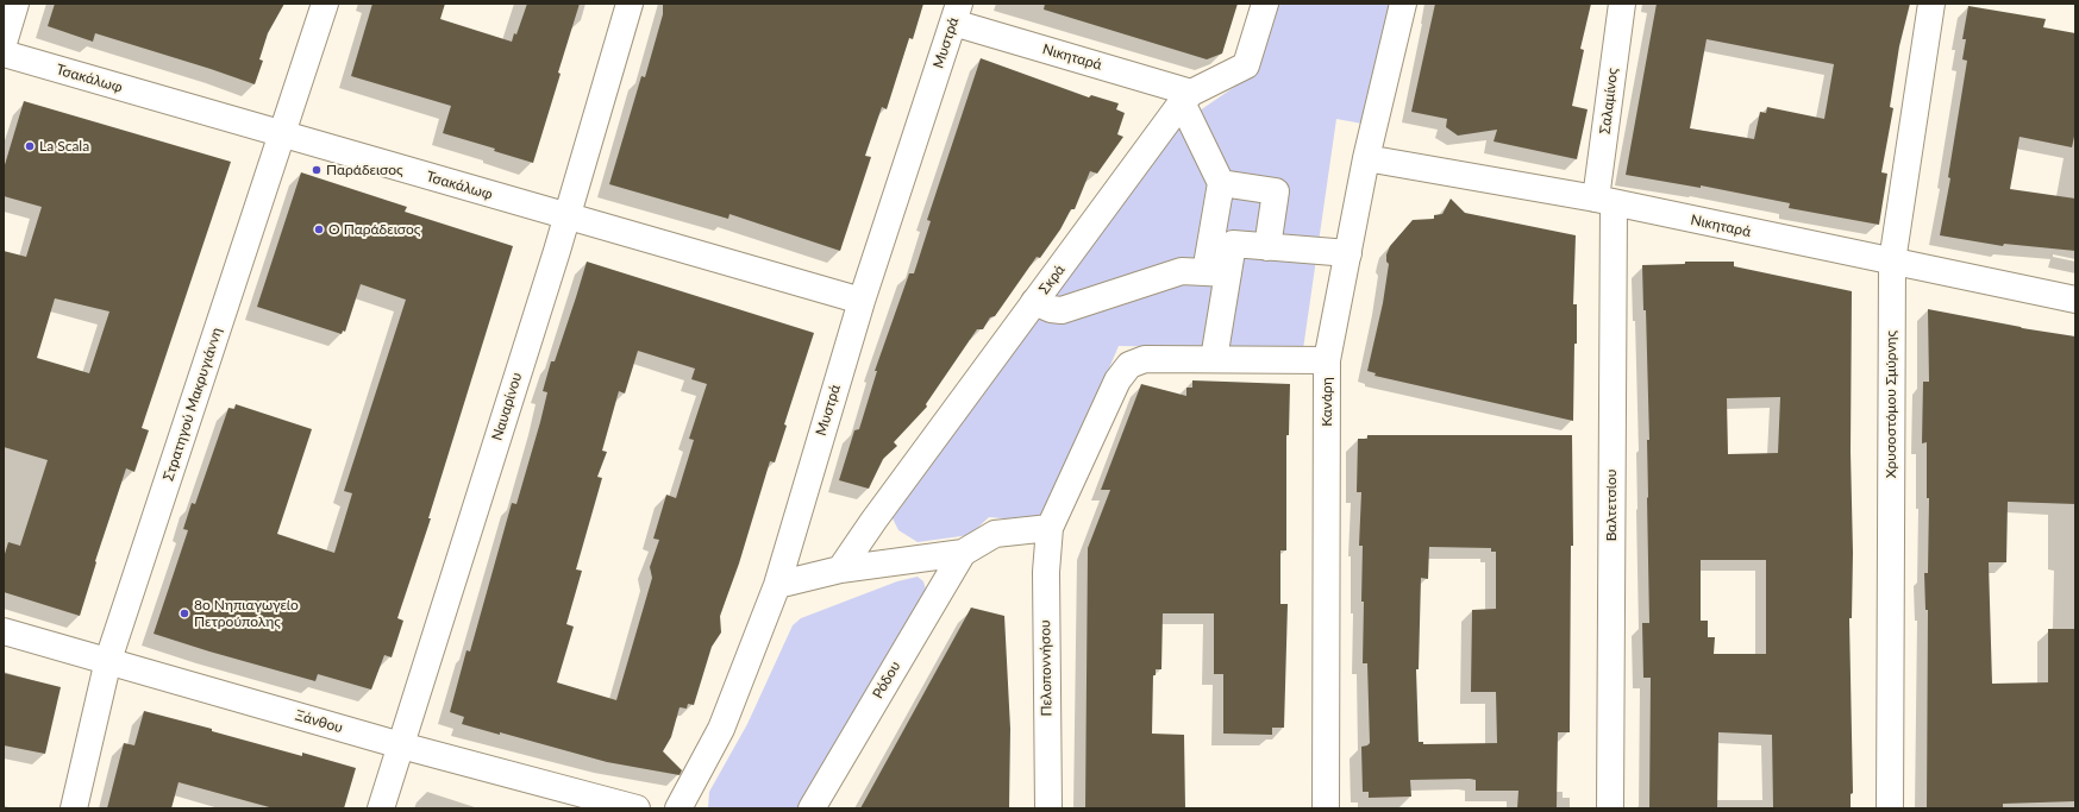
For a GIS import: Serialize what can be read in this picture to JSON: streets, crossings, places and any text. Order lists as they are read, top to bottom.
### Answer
{
  "streets": {
    "street": [
      "Μυστρά",
      "Νικηταρά",
      "Τσακάλωφ",
      "Σαλαμίνος",
      "Σκρά",
      "Κανάρη",
      "Στρατηγού Μακρυγιάννη",
      "Χρυσοστόμου Σμύρνης",
      "Ναυαρίνου",
      "Βαλτετσίου",
      "Πελοποννήσου",
      "Ρόδου",
      "Ξάνθου"
    ]
  },
  "crossings": [
    ["Μυστρά", "Νικηταρά"],
    ["Μυστρά", "Τσακάλωφ"],
    ["Νικηταρά", "Σαλαμίνος"],
    ["Νικηταρά", "Σκρά"],
    ["Νικηταρά", "Κανάρη"],
    ["Νικηταρά", "Χρυσοστόμου Σμύρνης"],
    ["Νικηταρά", "Βαλτετσίου"],
    ["Τσακάλωφ", "Στρατηγού Μακρυγιάννη"],
    ["Τσακάλωφ", "Ναυαρίνου"],
    ["Σαλαμίνος", "Βαλτετσίου"],
    ["Στρατηγού Μακρυγιάννη", "Ξάνθου"],
    ["Ναυαρίνου", "Ξάνθου"]
  ],
  "places": [
    "La Scala",
    "Παράδεισος",
    "Ο Παράδεισος",
    "8ο Νηπιαγωγείο Πετρούπολης"
  ]
}
